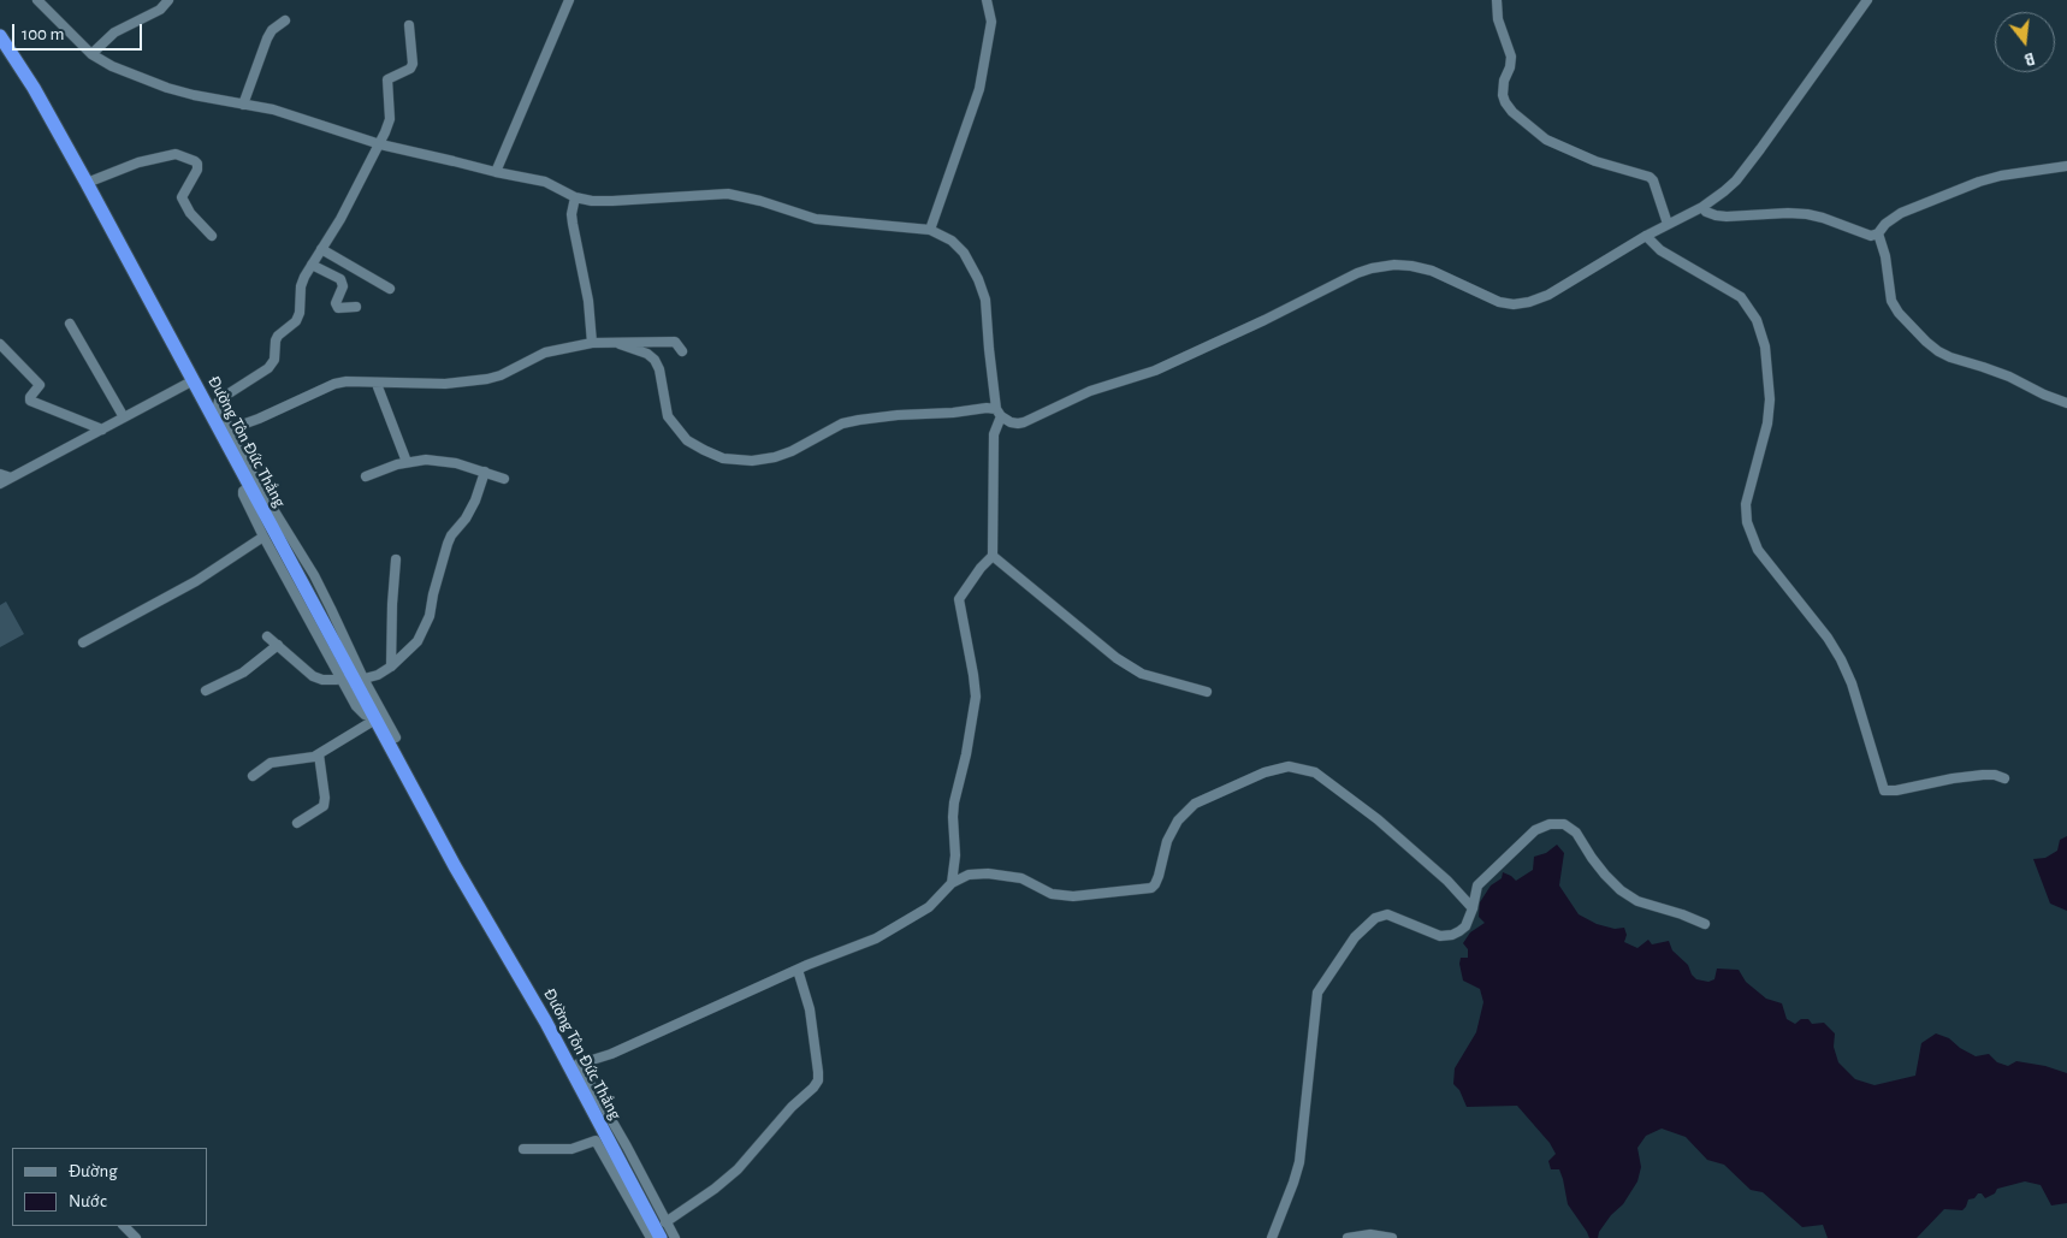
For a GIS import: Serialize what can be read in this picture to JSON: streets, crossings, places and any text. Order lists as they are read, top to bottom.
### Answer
{
  "streets": {
    "highway": ["Đường Tôn Đức Thắng"]
  },
  "legend": ["Đường", "Nước"],
  "scale_bar": "100 m",
  "north": "bottom"
}
